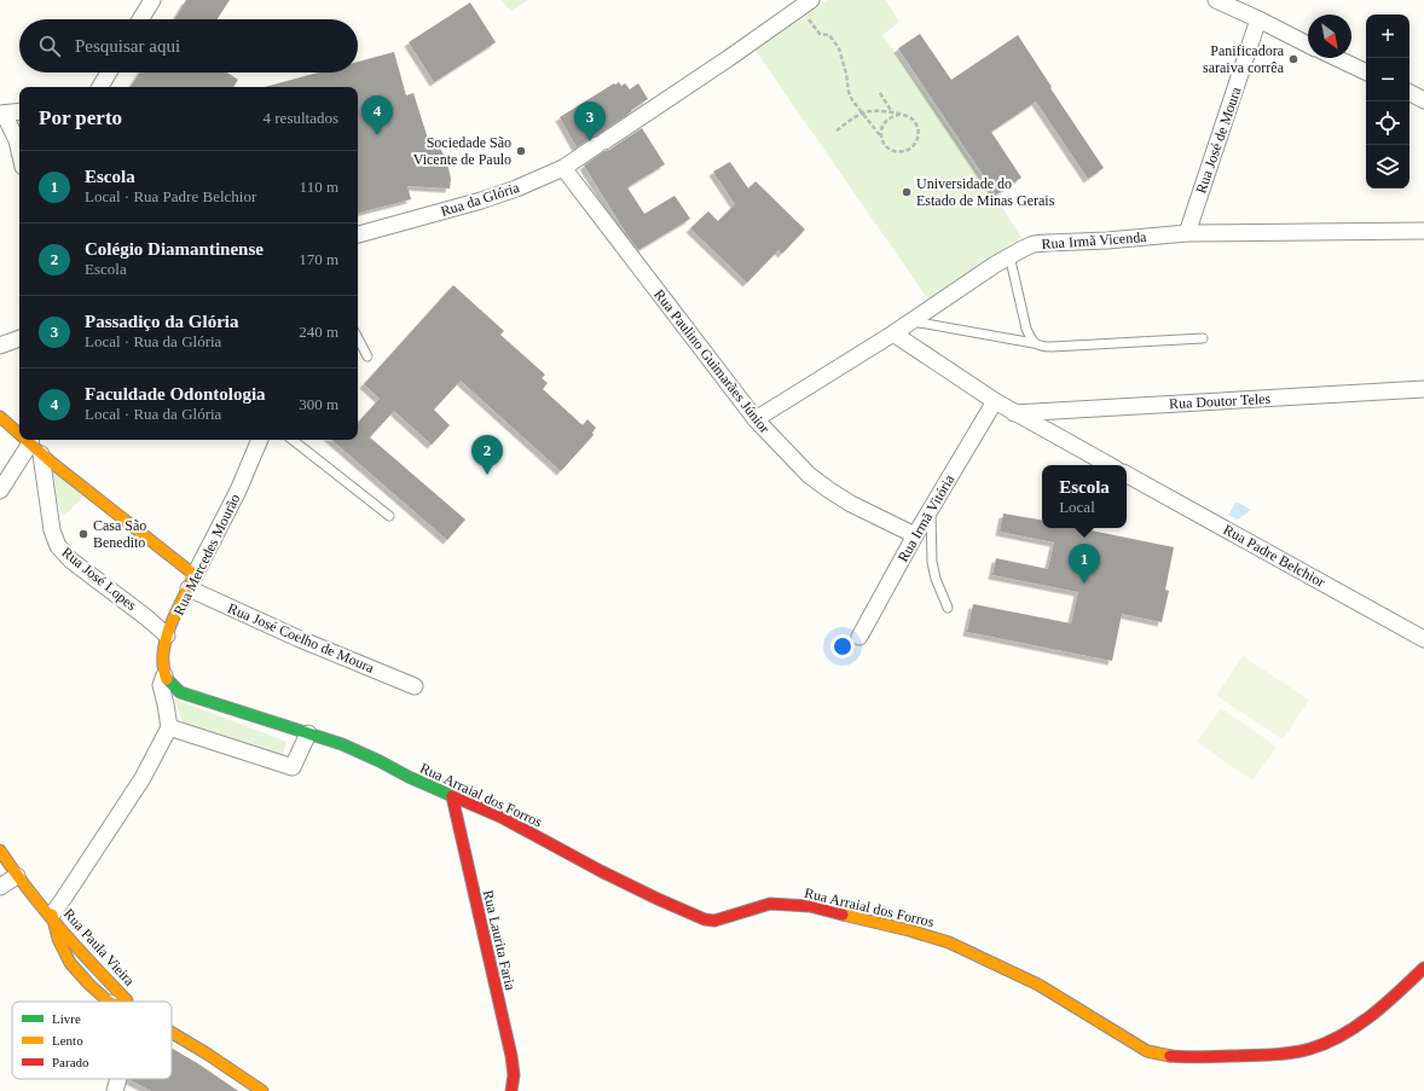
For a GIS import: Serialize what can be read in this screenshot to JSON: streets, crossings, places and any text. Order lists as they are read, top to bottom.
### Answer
{
  "streets": {
    "main road": [
      "Rua Mercedes Mourão",
      "Rua Arraial dos Forros",
      "Rua Laurita Faria",
      "Rua Paula Vieira"
    ],
    "street": [
      "Rua José de Moura",
      "Rua da Glória",
      "Rua Irmã Vicenda",
      "Rua Paulino Guimarães Júnior",
      "Rua Doutor Teles",
      "Rua Irmã Vitória",
      "Rua Padre Belchior",
      "Rua José Lopes",
      "Rua José Coelho de Moura"
    ]
  },
  "crossings": [
    ["Rua José de Moura", "Rua Irmã Vicenda"],
    ["Rua da Glória", "Rua Paulino Guimarães Júnior"],
    ["Rua Irmã Vicenda", "Rua Paulino Guimarães Júnior"],
    ["Rua Paulino Guimarães Júnior", "Rua Irmã Vitória"],
    ["Rua Mercedes Mourão", "Rua José Lopes"],
    ["Rua Mercedes Mourão", "Rua José Coelho de Moura"],
    ["Rua Mercedes Mourão", "Rua Arraial dos Forros"],
    ["Rua Arraial dos Forros", "Rua Laurita Faria"]
  ],
  "places": [
    "Panificadora saraiva corrêa",
    "Sociedade São Vicente de Paulo",
    "Universidade do Estado de Minas Gerais",
    "Casa São Benedito"
  ],
  "legend": ["Livre", "Lento", "Parado"],
  "north": "bottom right",
  "page": {
    "map_buttons": ["+", "−"],
    "search": "Pesquisar aqui",
    "heading": ["Por perto", "4 resultados"],
    "pins": [
      "4",
      "3",
      "2",
      "1"
    ],
    "list": [
      {
        "mark": "1",
        "name": "Escola",
        "note": "Local · Rua Padre Belchior",
        "value": "110 m"
      },
      {
        "mark": "2",
        "name": "Colégio Diamantinense",
        "note": "Escola",
        "value": "170 m"
      },
      {
        "mark": "3",
        "name": "Passadiço da Glória",
        "note": "Local · Rua da Glória",
        "value": "240 m"
      },
      {
        "mark": "4",
        "name": "Faculdade Odontologia",
        "note": "Local · Rua da Glória",
        "value": "300 m"
      }
    ],
    "popup": ["Escola", "Local"]
  }
}
